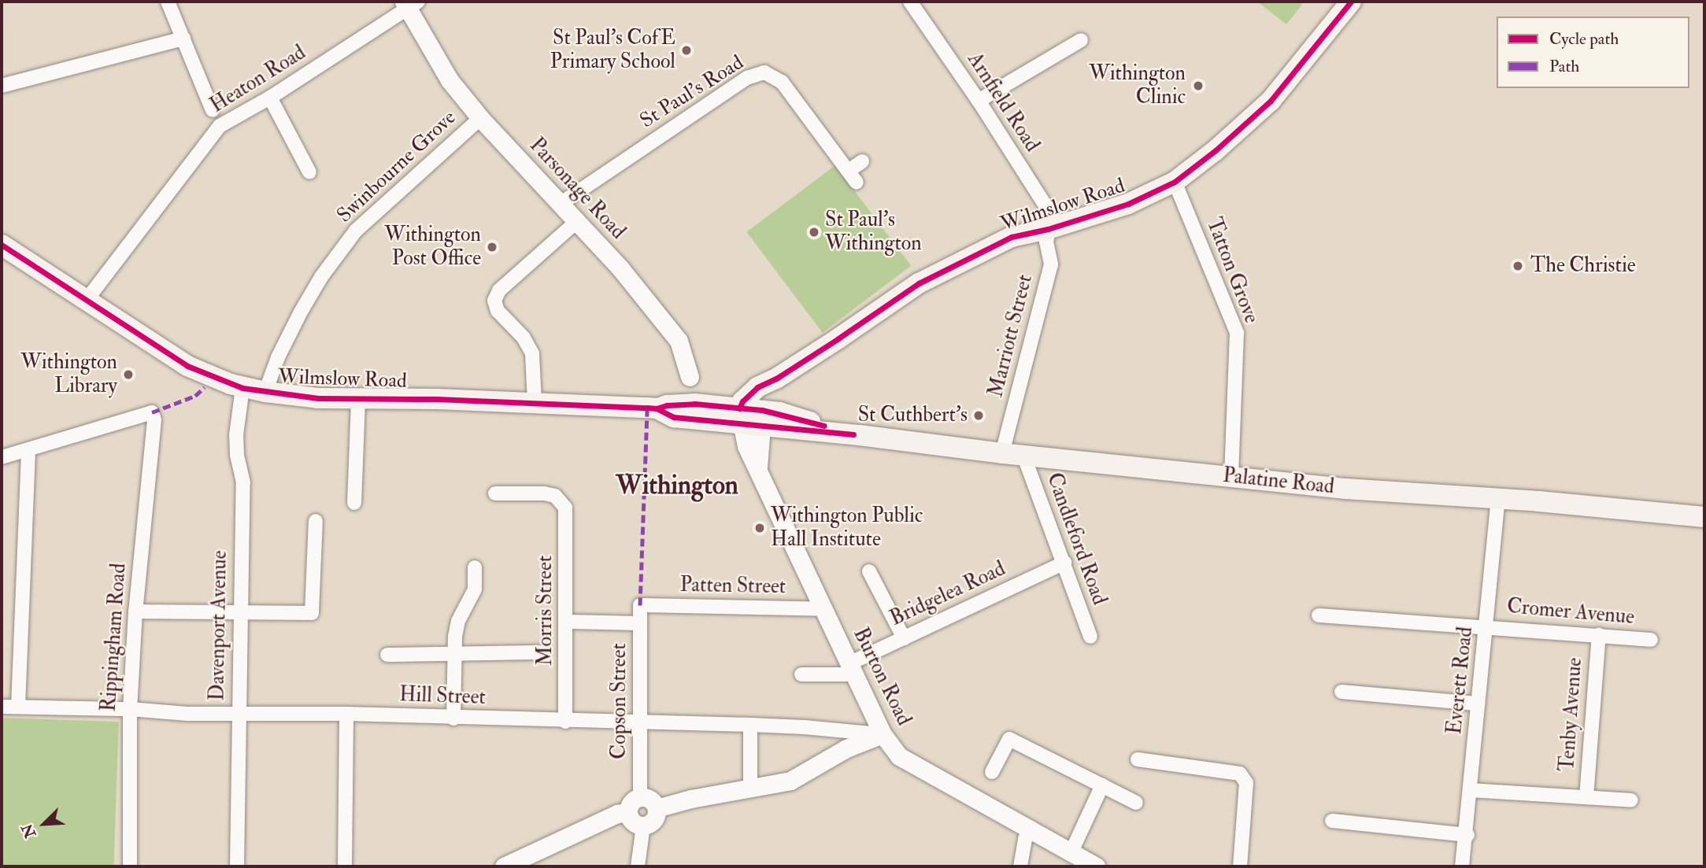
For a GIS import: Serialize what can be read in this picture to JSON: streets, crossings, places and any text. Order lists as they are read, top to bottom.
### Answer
{
  "streets": {
    "main road": ["Wilmslow Road", "Palatine Road"],
    "street": [
      "Heaton Road",
      "St Paul's Road",
      "Arnfield Road",
      "Swinbourne Grove",
      "Parsonage Road",
      "Tatton Grove",
      "Marriott Street",
      "Candleford Road",
      "Patten Street",
      "Bridgelea Road",
      "Morris Street",
      "Cromer Avenue",
      "Davenport Avenue",
      "Rippingham Road",
      "Burton Road",
      "Everett Road",
      "Hill Street",
      "Copson Street",
      "Tenby Avenue"
    ]
  },
  "crossings": [
    ["Heaton Road", "Parsonage Road"],
    ["Heaton Road", "Wilmslow Road"],
    ["St Paul's Road", "Parsonage Road"],
    ["Arnfield Road", "Wilmslow Road"],
    ["Arnfield Road", "Marriott Street"],
    ["Swinbourne Grove", "Parsonage Road"],
    ["Swinbourne Grove", "Wilmslow Road"],
    ["Wilmslow Road", "Tatton Grove"],
    ["Wilmslow Road", "Marriott Street"],
    ["Wilmslow Road", "Palatine Road"],
    ["Wilmslow Road", "Davenport Avenue"],
    ["Wilmslow Road", "Burton Road"],
    ["Tatton Grove", "Palatine Road"],
    ["Marriott Street", "Palatine Road"],
    ["Palatine Road", "Candleford Road"],
    ["Palatine Road", "Burton Road"],
    ["Palatine Road", "Everett Road"],
    ["Candleford Road", "Bridgelea Road"],
    ["Patten Street", "Burton Road"],
    ["Patten Street", "Copson Street"],
    ["Bridgelea Road", "Burton Road"],
    ["Morris Street", "Hill Street"],
    ["Cromer Avenue", "Everett Road"],
    ["Cromer Avenue", "Tenby Avenue"],
    ["Davenport Avenue", "Hill Street"],
    ["Rippingham Road", "Hill Street"],
    ["Burton Road", "Hill Street"],
    ["Hill Street", "Copson Street"]
  ],
  "districts": ["Withington"],
  "places": [
    "St Paul's CofE Primary School",
    "Withington Clinic",
    "St Paul's Withington",
    "Withington Post Office",
    "The Christie",
    "Withington Library",
    "St Cuthbert's",
    "Withington Public Hall Institute"
  ],
  "legend": ["Cycle path", "Path"],
  "north": "bottom left"
}
